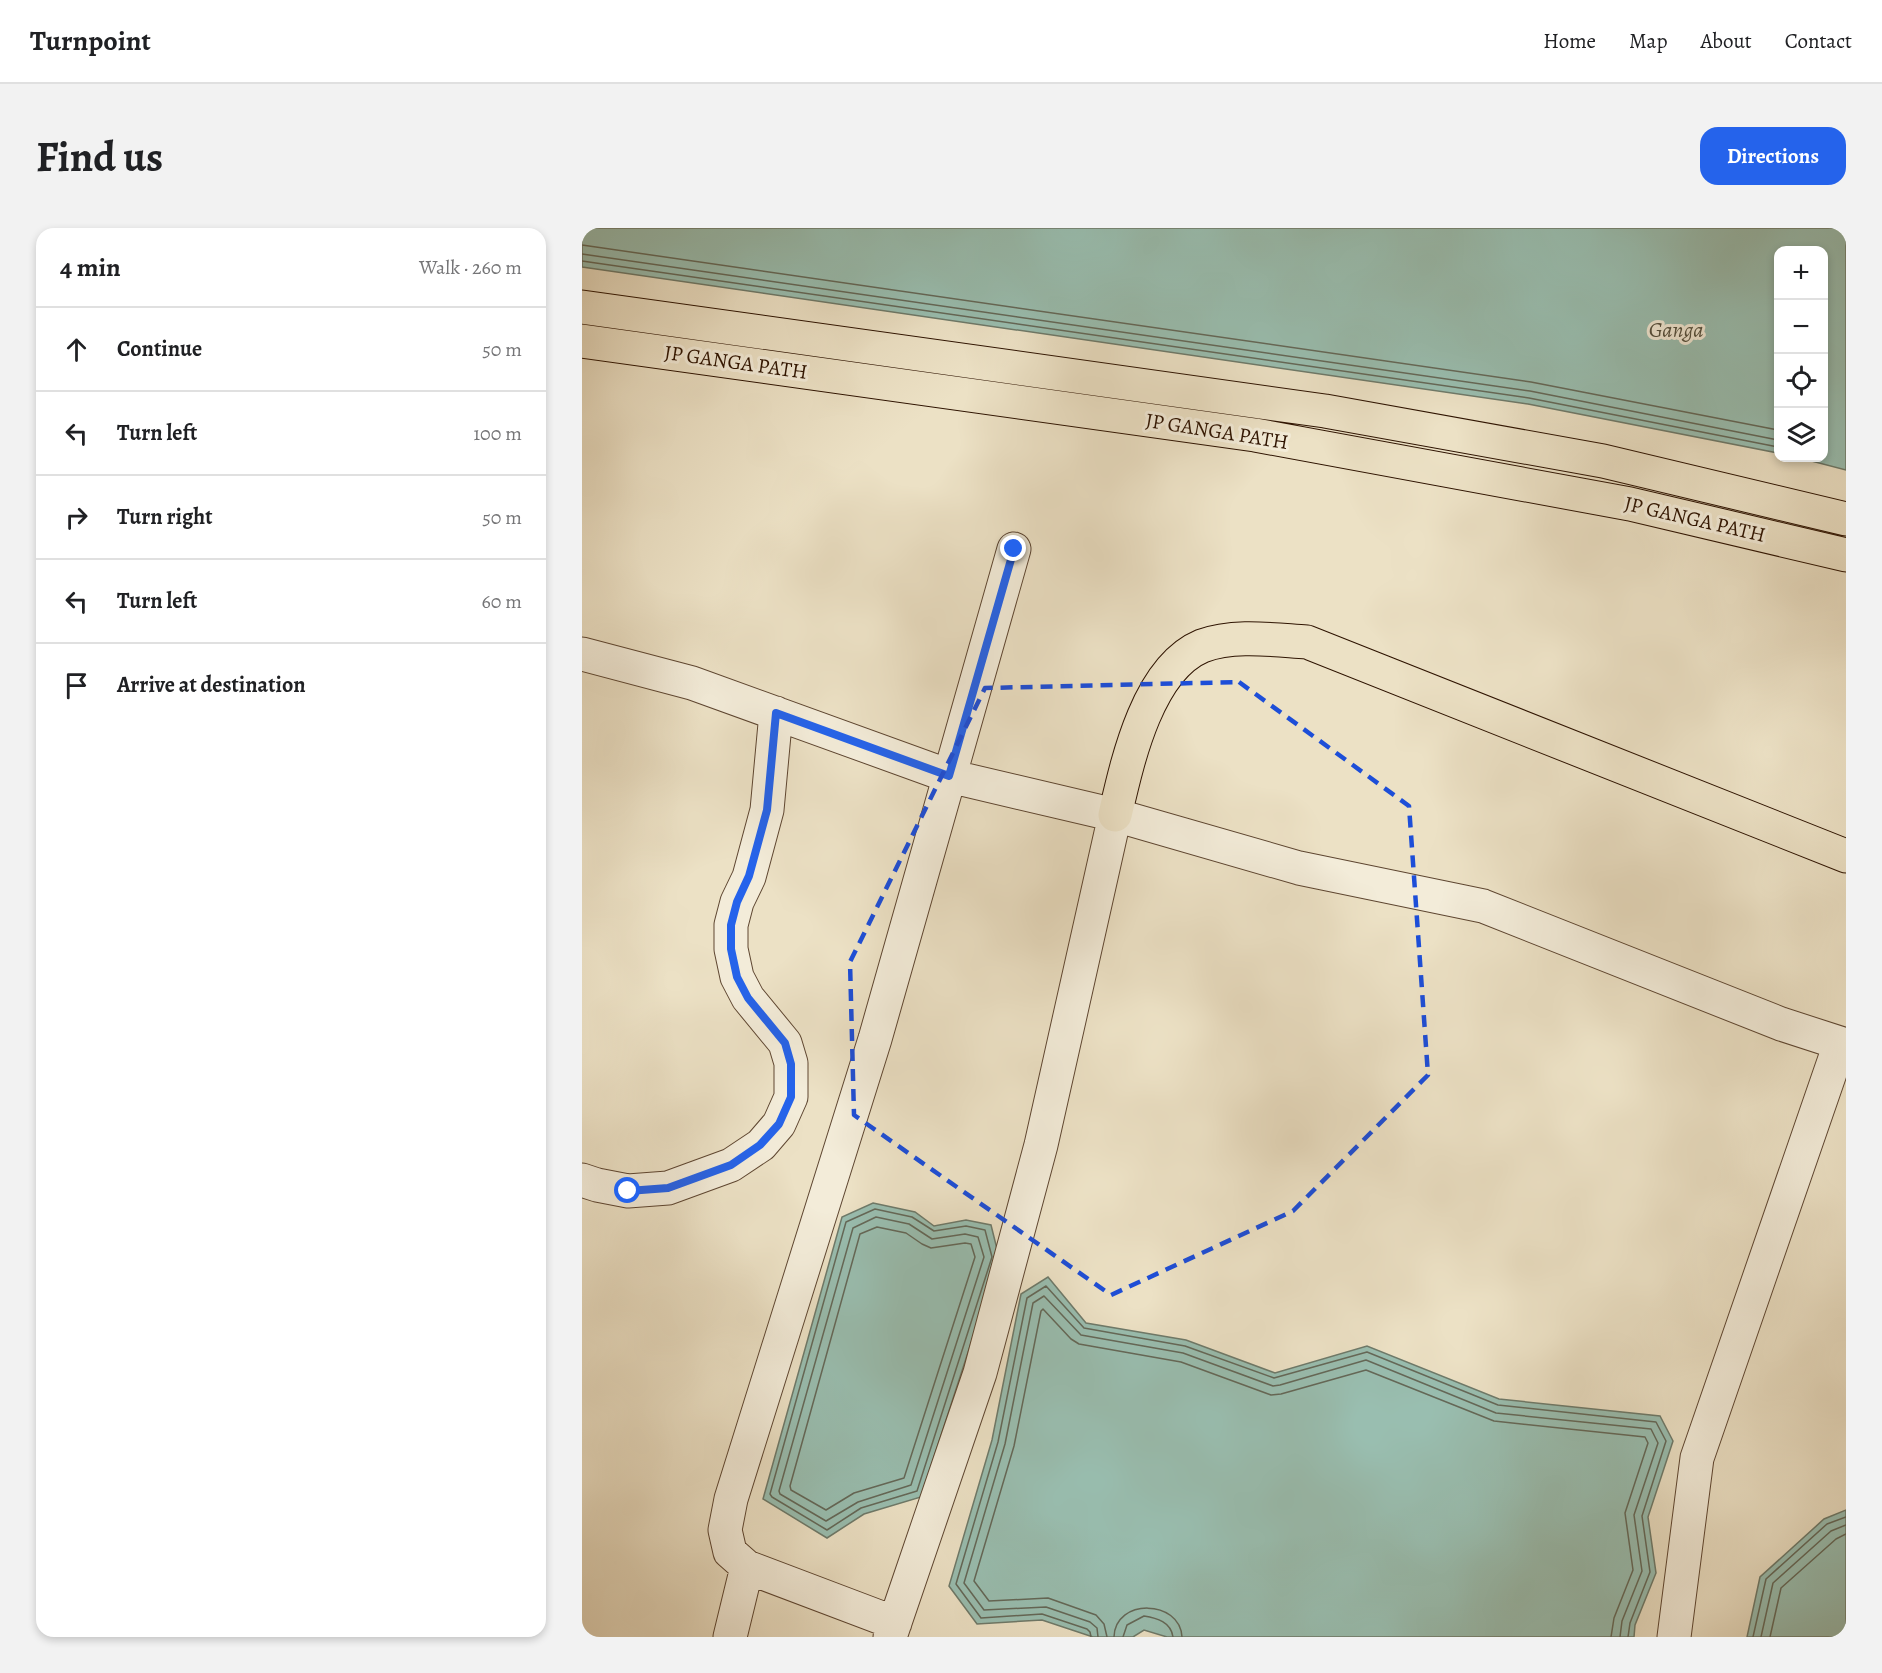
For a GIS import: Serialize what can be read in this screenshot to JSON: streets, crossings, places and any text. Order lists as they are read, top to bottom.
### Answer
{
  "streets": {
    "highway": ["JP GANGA PATH"]
  },
  "water": ["Ganga"],
  "page": {
    "header": "Turnpoint",
    "nav": [
      "Home",
      "Map",
      "About",
      "Contact"
    ],
    "buttons": "Directions",
    "title": "Find us",
    "heading": ["4 min", "Walk · 260 m"],
    "map_buttons": ["+", "−"],
    "list": [
      ["Continue", "50 m"],
      ["Turn left", "100 m"],
      ["Turn right", "50 m"],
      ["Turn left", "60 m"],
      "Arrive at destination"
    ]
  }
}
